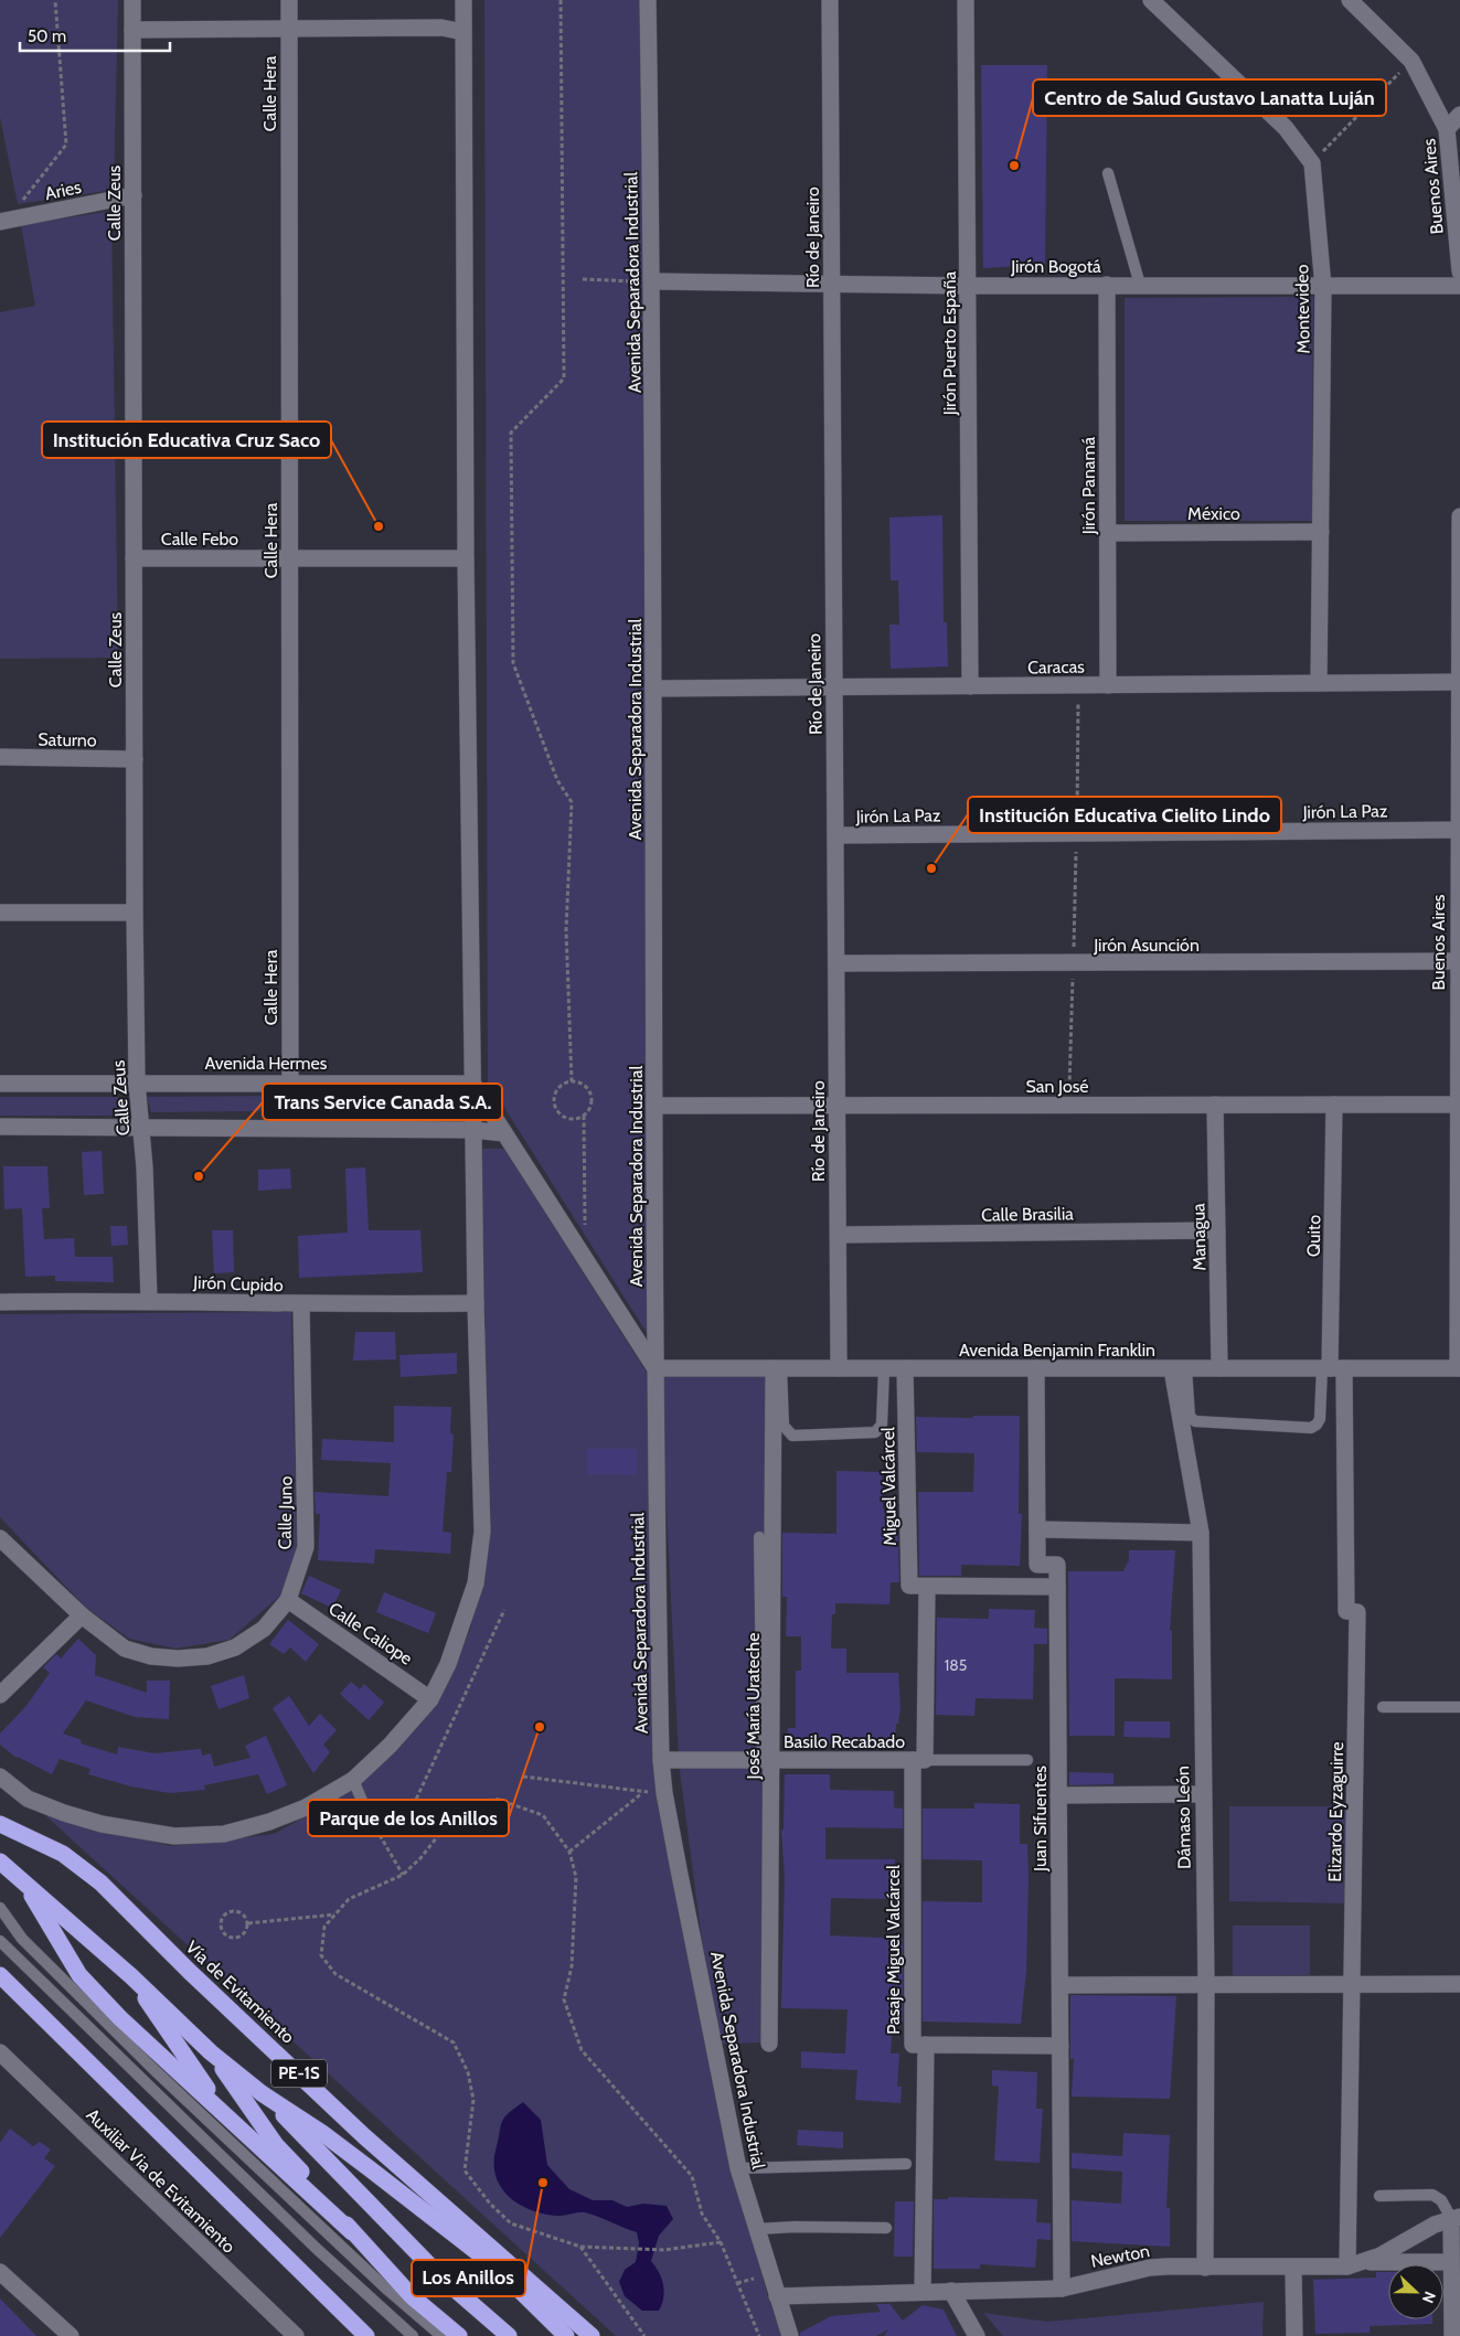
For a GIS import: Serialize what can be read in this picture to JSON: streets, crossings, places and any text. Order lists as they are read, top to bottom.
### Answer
{
  "streets": {
    "highway": ["Vía de Evitamiento", "PE-1S"],
    "street": [
      "Calle Hera",
      "Buenos Aires",
      "Aries",
      "Calle Zeus",
      "Río de Janeiro",
      "Jirón Bogotá",
      "Avenida Separadora Industrial",
      "Montevideo",
      "Jirón Puerto España",
      "Jirón Panamá",
      "México",
      "Calle Febo",
      "Caracas",
      "Saturno",
      "Jirón La Paz",
      "Jirón Asunción",
      "Avenida Hermes",
      "San José",
      "Calle Brasilia",
      "Quito",
      "Managua",
      "Jirón Cupido",
      "Avenida Benjamin Franklin",
      "Miguel Valcárcel",
      "Calle Juno",
      "Calle Caliope",
      "José María Urateche",
      "Basilo Recabado",
      "Elizardo Eyzaguirre",
      "Dámaso León",
      "Juan Sifuentes",
      "Pasaje Miguel Valcárcel",
      "Auxiliar Via de Evitamiento",
      "Newton"
    ]
  },
  "crossings": [
    ["Calle Hera", "Calle Febo"],
    ["Calle Hera", "Avenida Hermes"],
    ["Buenos Aires", "Caracas"],
    ["Buenos Aires", "Jirón La Paz"],
    ["Buenos Aires", "Jirón Asunción"],
    ["Buenos Aires", "San José"],
    ["Buenos Aires", "Avenida Benjamin Franklin"],
    ["Aries", "Calle Zeus"],
    ["Calle Zeus", "Calle Febo"],
    ["Calle Zeus", "Saturno"],
    ["Calle Zeus", "Avenida Hermes"],
    ["Calle Zeus", "Jirón Cupido"],
    ["Río de Janeiro", "Jirón Bogotá"],
    ["Río de Janeiro", "Caracas"],
    ["Río de Janeiro", "Jirón La Paz"],
    ["Río de Janeiro", "Jirón Asunción"],
    ["Río de Janeiro", "San José"],
    ["Río de Janeiro", "Calle Brasilia"],
    ["Río de Janeiro", "Avenida Benjamin Franklin"],
    ["Jirón Bogotá", "Avenida Separadora Industrial"],
    ["Jirón Bogotá", "Montevideo"],
    ["Jirón Bogotá", "Jirón Puerto España"],
    ["Jirón Bogotá", "Jirón Panamá"],
    ["Avenida Separadora Industrial", "Caracas"],
    ["Avenida Separadora Industrial", "San José"],
    ["Avenida Separadora Industrial", "Avenida Benjamin Franklin"],
    ["Avenida Separadora Industrial", "Basilo Recabado"],
    ["Avenida Separadora Industrial", "Newton"],
    ["Montevideo", "México"],
    ["Montevideo", "Caracas"],
    ["Jirón Puerto España", "Caracas"],
    ["Jirón Panamá", "México"],
    ["Jirón Panamá", "Caracas"],
    ["San José", "Quito"],
    ["San José", "Managua"],
    ["Calle Brasilia", "Managua"],
    ["Quito", "Avenida Benjamin Franklin"],
    ["Quito", "Elizardo Eyzaguirre"],
    ["Managua", "Avenida Benjamin Franklin"],
    ["Jirón Cupido", "Calle Juno"],
    ["Avenida Benjamin Franklin", "Miguel Valcárcel"],
    ["Avenida Benjamin Franklin", "José María Urateche"],
    ["Avenida Benjamin Franklin", "Elizardo Eyzaguirre"],
    ["Avenida Benjamin Franklin", "Dámaso León"],
    ["Avenida Benjamin Franklin", "Juan Sifuentes"],
    ["Calle Juno", "Calle Caliope"],
    ["José María Urateche", "Basilo Recabado"],
    ["Basilo Recabado", "Pasaje Miguel Valcárcel"],
    ["Elizardo Eyzaguirre", "Newton"],
    ["Dámaso León", "Newton"],
    ["Juan Sifuentes", "Newton"],
    ["Pasaje Miguel Valcárcel", "Newton"]
  ],
  "places": [
    "Centro de Salud Gustavo Lanatta Luján",
    "Institución Educativa Cruz Saco",
    "Institución Educativa Cielito Lindo",
    "Trans Service Canada S.A.",
    "Parque de los Anillos",
    "Los Anillos"
  ],
  "house_numbers": ["185"],
  "scale_bar": "50 m",
  "north": "right"
}
